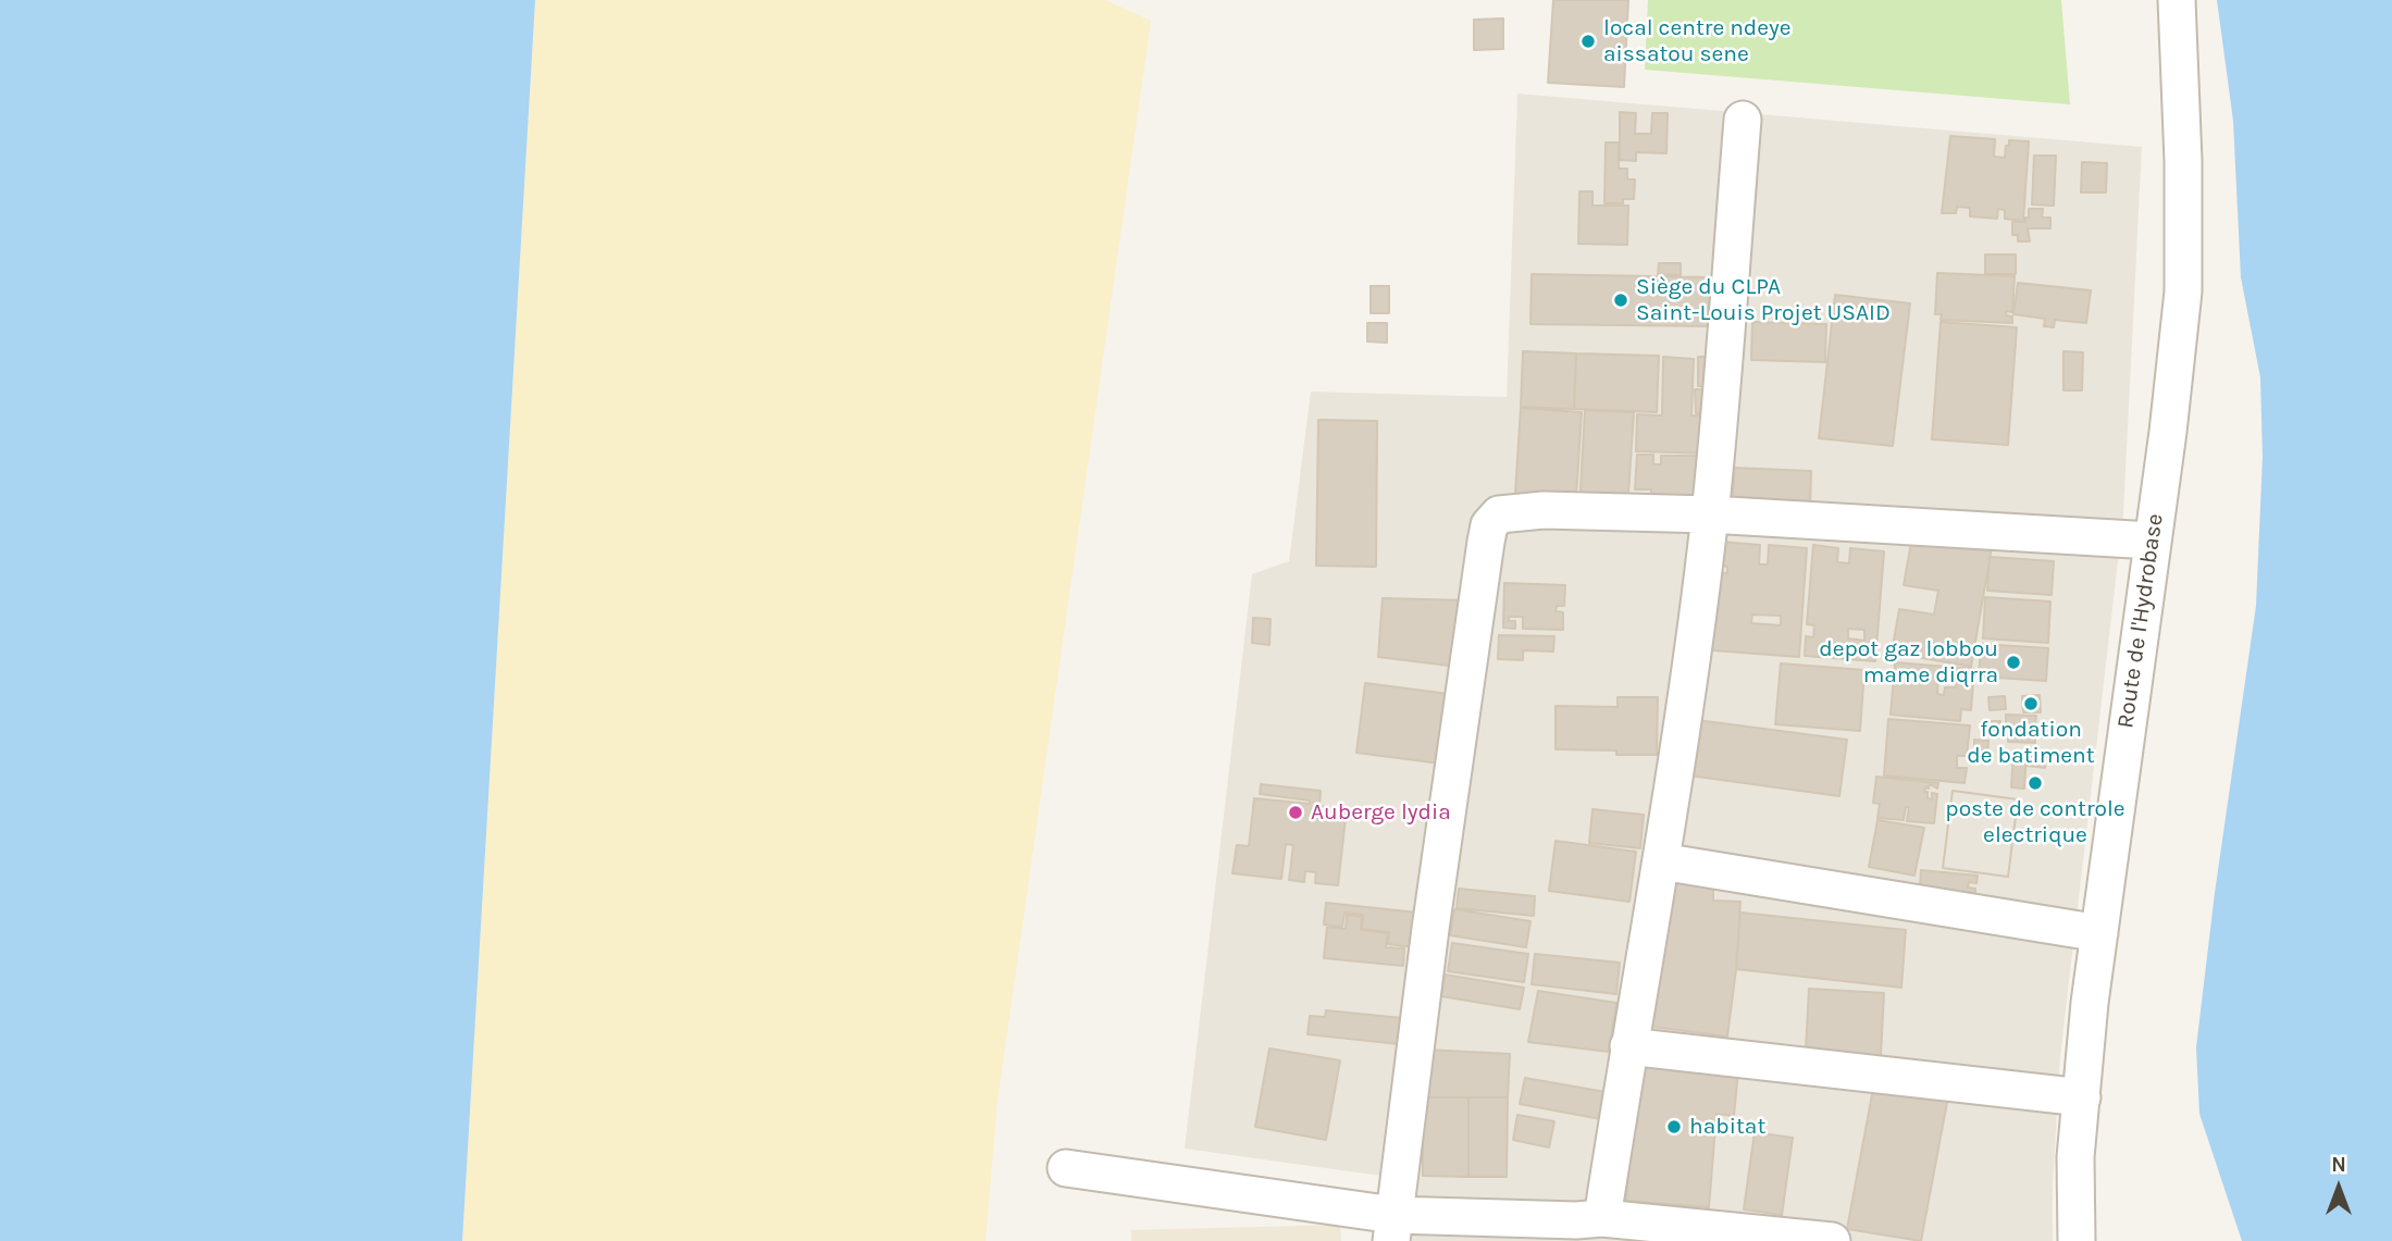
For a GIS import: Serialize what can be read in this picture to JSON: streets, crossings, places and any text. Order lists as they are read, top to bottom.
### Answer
{
  "streets": {
    "street": ["Route de l'Hydrobase"]
  },
  "places": [
    "local centre ndeye aissatou sene",
    "Siège du CLPA Saint-Louis Projet USAID",
    "depot gaz lobbou mame diqrra",
    "fondation de batiment",
    "poste de controle electrique",
    "Auberge lydia",
    "habitat"
  ],
  "north": "top"
}
